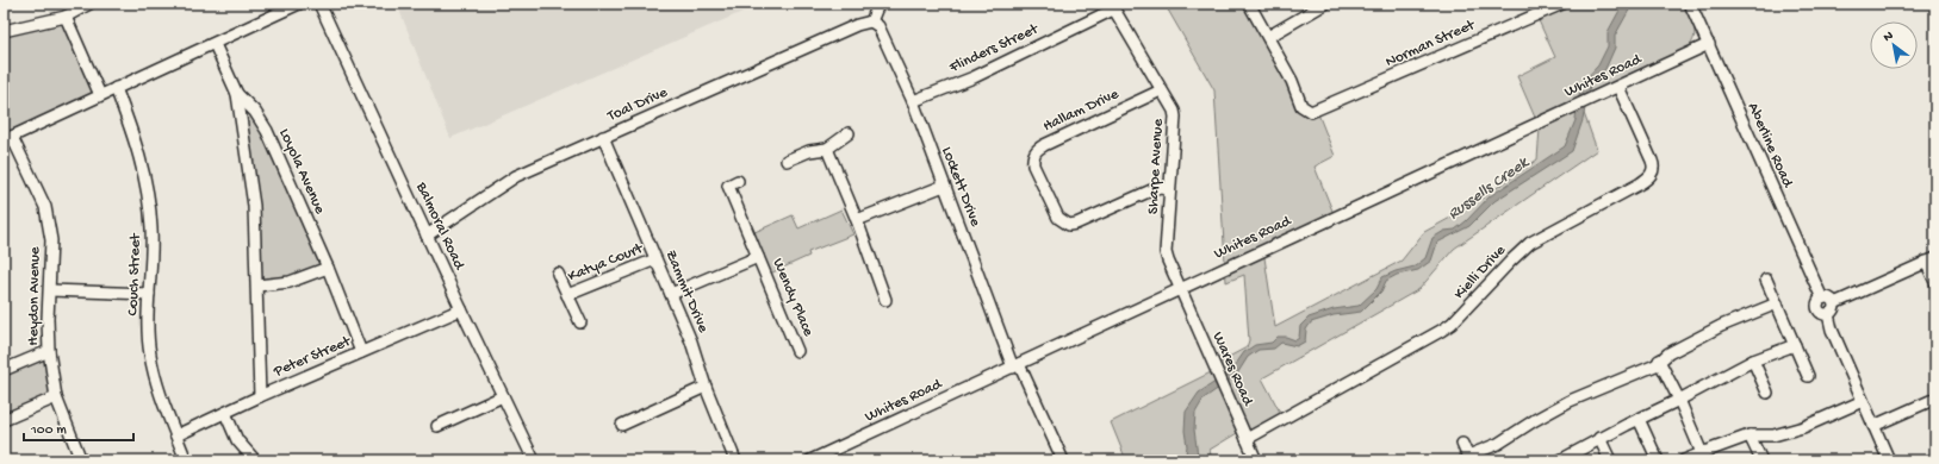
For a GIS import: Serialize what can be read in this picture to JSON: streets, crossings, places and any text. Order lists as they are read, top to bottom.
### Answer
{
  "streets": {
    "street": [
      "Norman Street",
      "Flinders Street",
      "Whites Road",
      "Toal Drive",
      "Hallam Drive",
      "Aberline Road",
      "Sharpe Avenue",
      "Loyola Avenue",
      "Lockett Drive",
      "Balmoral Road",
      "Katya Court",
      "Kielli Drive",
      "Couch Street",
      "Zammit Drive",
      "Heydon Avenue",
      "Wendy Place",
      "Peter Street",
      "Wares Road"
    ]
  },
  "crossings": [
    ["Flinders Street", "Sharpe Avenue"],
    ["Flinders Street", "Lockett Drive"],
    ["Whites Road", "Aberline Road"],
    ["Whites Road", "Sharpe Avenue"],
    ["Whites Road", "Lockett Drive"],
    ["Whites Road", "Kielli Drive"],
    ["Whites Road", "Wares Road"],
    ["Toal Drive", "Lockett Drive"],
    ["Toal Drive", "Balmoral Road"],
    ["Toal Drive", "Zammit Drive"],
    ["Hallam Drive", "Sharpe Avenue"],
    ["Sharpe Avenue", "Wares Road"],
    ["Loyola Avenue", "Peter Street"],
    ["Balmoral Road", "Peter Street"],
    ["Katya Court", "Zammit Drive"],
    ["Kielli Drive", "Wares Road"],
    ["Couch Street", "Peter Street"],
    ["Zammit Drive", "Wendy Place"]
  ],
  "water": ["Russells Creek"],
  "scale_bar": "100 m",
  "north": "top left"
}
